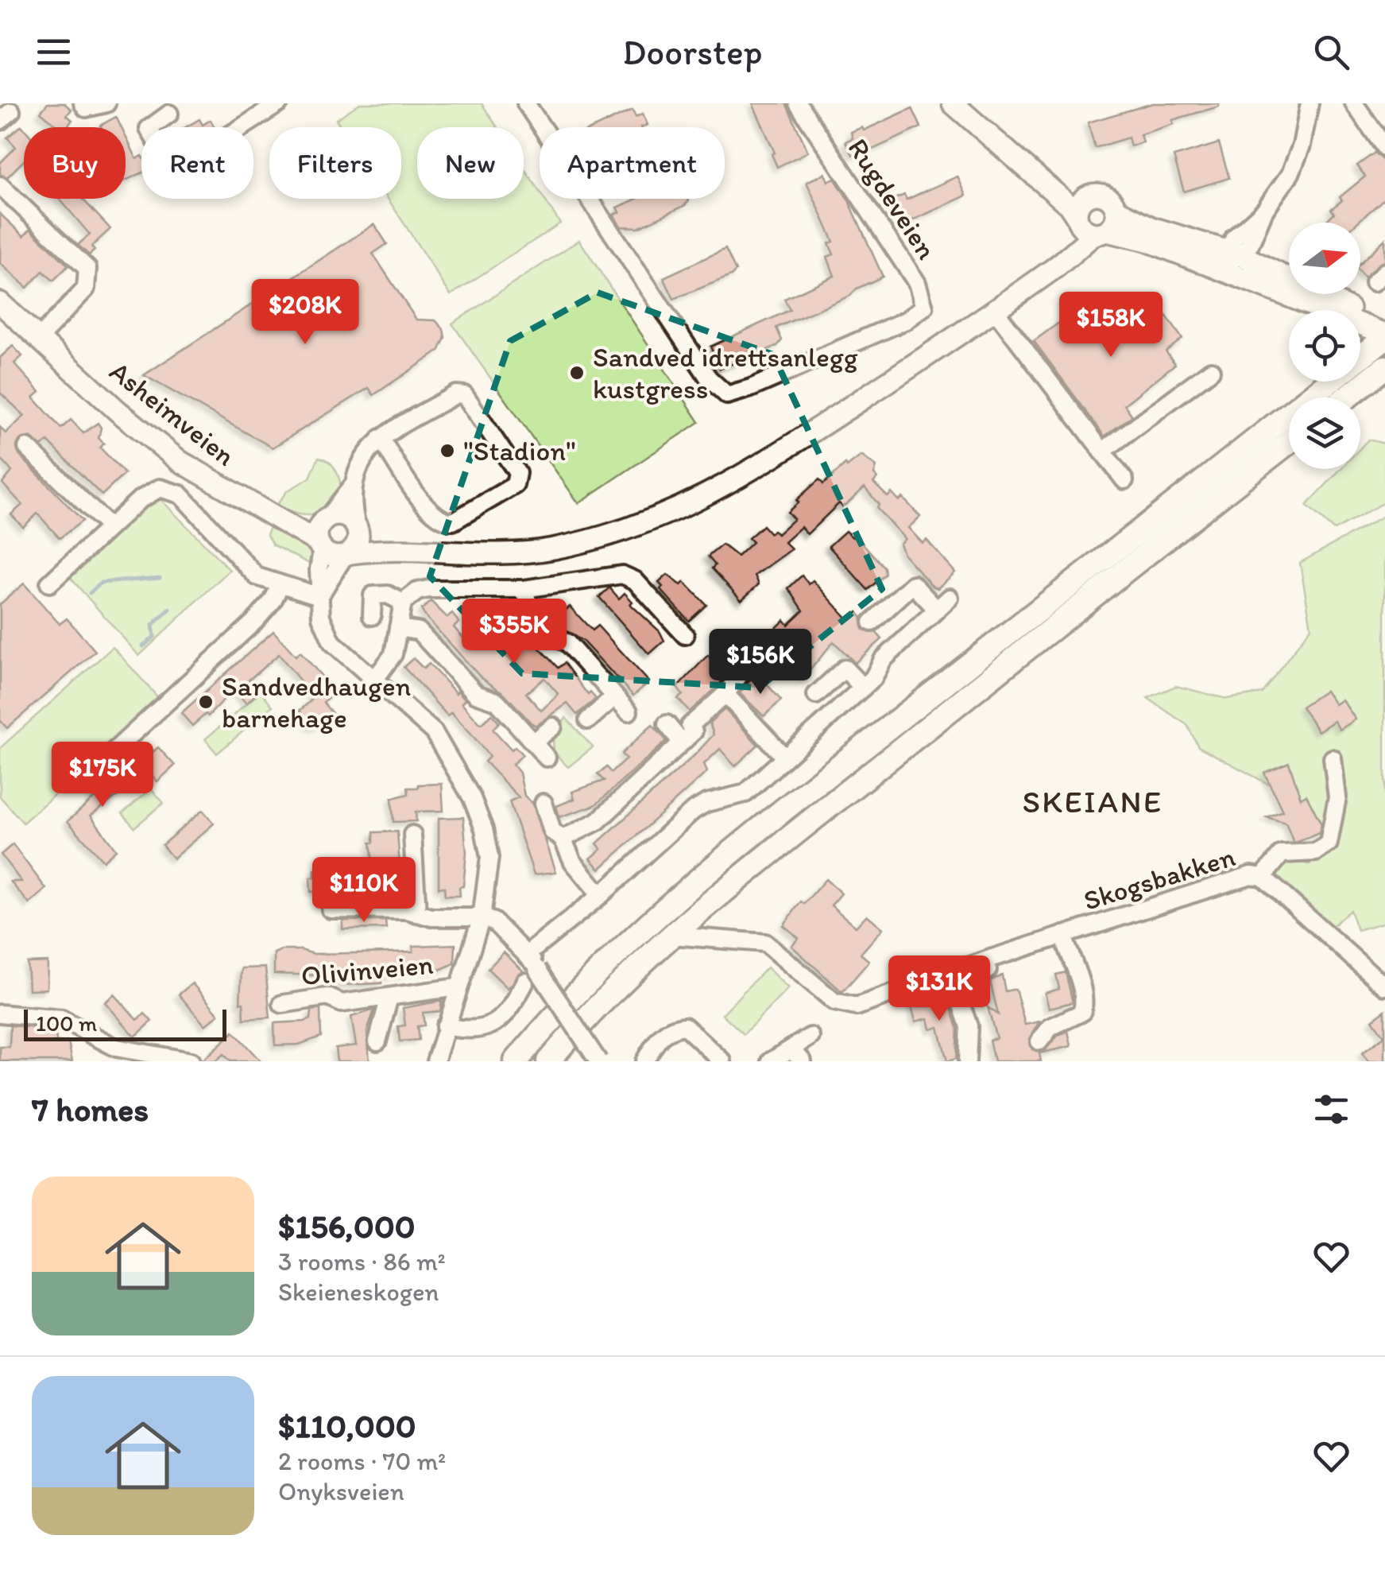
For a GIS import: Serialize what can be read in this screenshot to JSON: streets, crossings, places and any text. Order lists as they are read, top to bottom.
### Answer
{
  "streets": {
    "main road": ["Asheimveien"],
    "street": ["Rugdeveien", "Skogsbakken", "Olivinveien"]
  },
  "districts": ["SKEIANE"],
  "places": ["Sandved idrettsanlegg kustgress", "\"Stadion\"", "Sandvedhaugen barnehage"],
  "scale_bar": "100 m",
  "north": "right",
  "page": {
    "header": "Doorstep",
    "chip": [
      "Buy",
      "Rent",
      "Filters",
      "New",
      "Apartment"
    ],
    "price": [
      "$208K",
      "$158K",
      "$355K",
      "$156K",
      "$175K",
      "$110K",
      "$131K"
    ],
    "scale": "100 m",
    "heading": "7 homes",
    "list": [
      {
        "name": "$156,000",
        "note": "3 rooms · 86 m² · Skeieneskogen"
      },
      {
        "name": "$110,000",
        "note": "2 rooms · 70 m² · Onyksveien"
      }
    ]
  }
}
